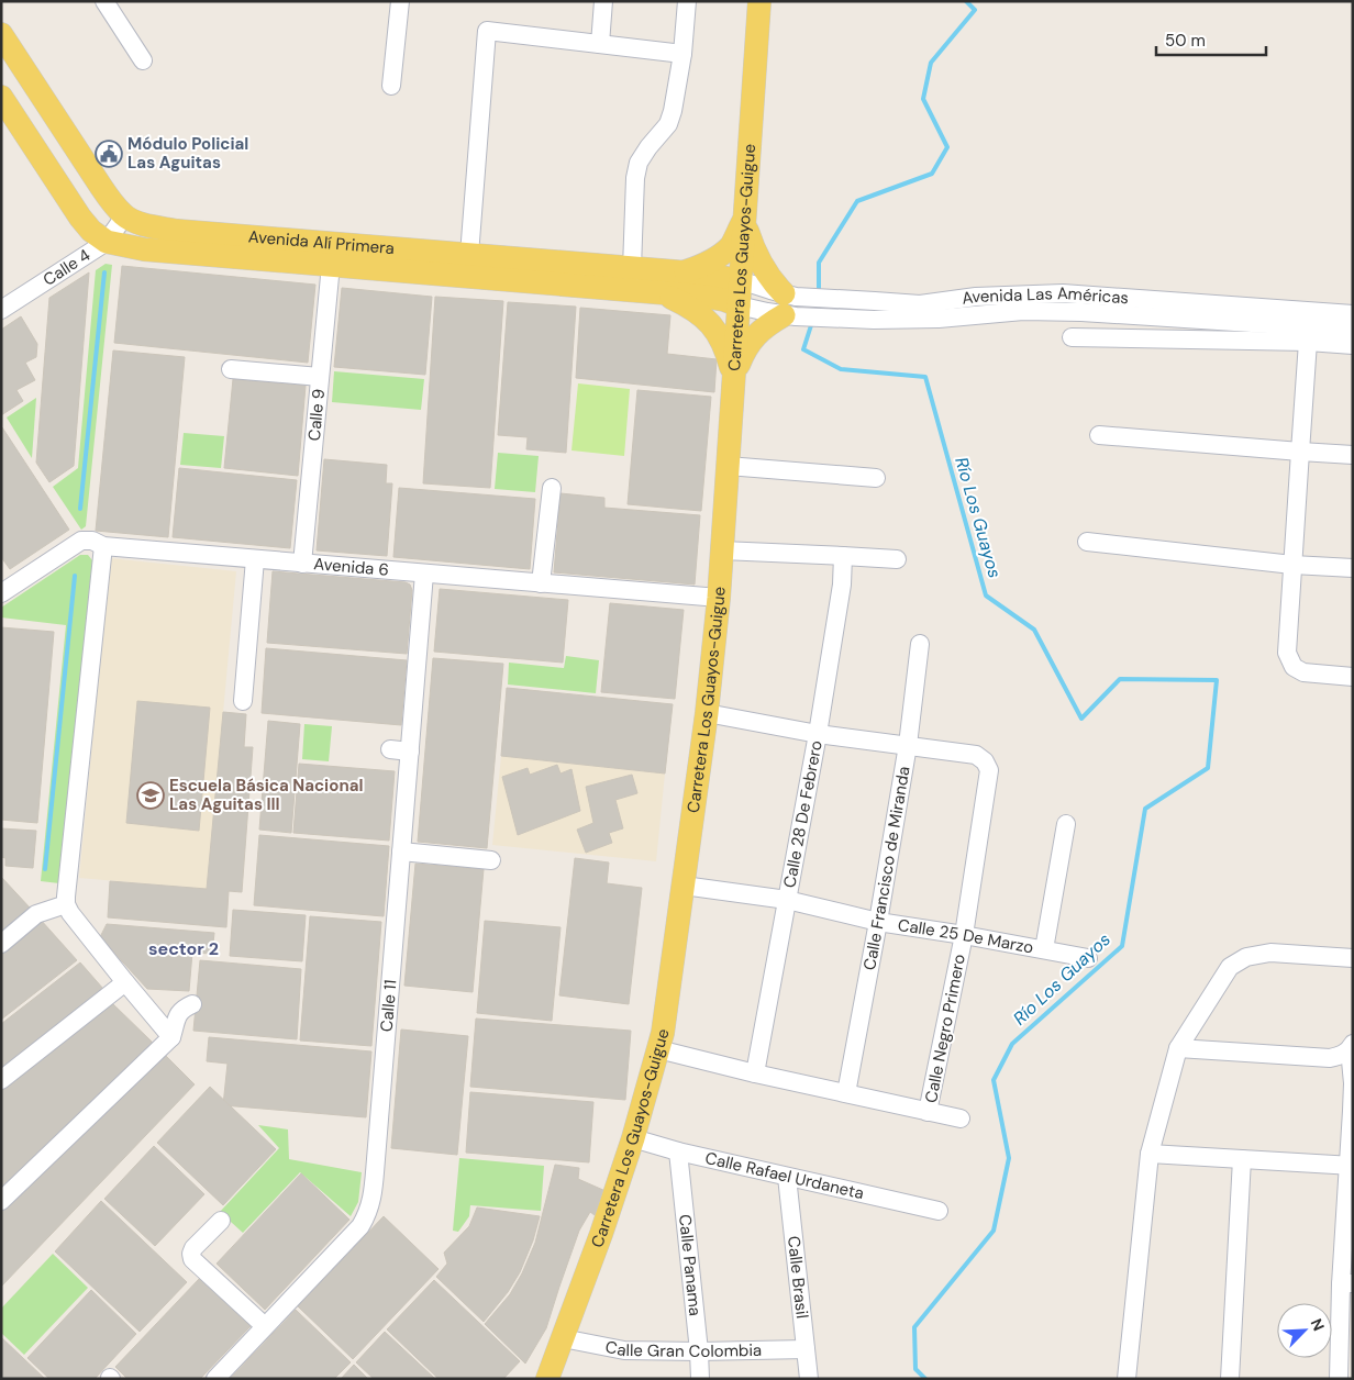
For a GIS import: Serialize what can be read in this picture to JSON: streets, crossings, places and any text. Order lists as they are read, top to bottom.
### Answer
{
  "streets": {
    "main road": ["Avenida Alí Primera", "Carretera Los Guayos-Guigue"],
    "street": [
      "Calle 4",
      "Avenida Las Américas",
      "Calle 9",
      "Avenida 6",
      "Calle 28 De Febrero",
      "Calle Francisco de Miranda",
      "Calle 25 De Marzo",
      "Calle 11",
      "Calle Negro Primero",
      "Calle Rafael Urdaneta",
      "Calle Panama",
      "Calle Brasil",
      "Calle Gran Colombia"
    ]
  },
  "crossings": [
    ["Avenida Alí Primera", "Carretera Los Guayos-Guigue"],
    ["Avenida Alí Primera", "Calle 4"],
    ["Avenida Alí Primera", "Avenida Las Américas"],
    ["Avenida Alí Primera", "Calle 9"],
    ["Carretera Los Guayos-Guigue", "Avenida Las Américas"],
    ["Carretera Los Guayos-Guigue", "Avenida 6"],
    ["Carretera Los Guayos-Guigue", "Calle 25 De Marzo"],
    ["Carretera Los Guayos-Guigue", "Calle Rafael Urdaneta"],
    ["Carretera Los Guayos-Guigue", "Calle Gran Colombia"],
    ["Calle 9", "Avenida 6"],
    ["Avenida 6", "Calle 11"],
    ["Calle 28 De Febrero", "Calle 25 De Marzo"],
    ["Calle Francisco de Miranda", "Calle 25 De Marzo"],
    ["Calle Francisco de Miranda", "Calle Negro Primero"],
    ["Calle 25 De Marzo", "Calle Negro Primero"],
    ["Calle Rafael Urdaneta", "Calle Panama"],
    ["Calle Rafael Urdaneta", "Calle Brasil"],
    ["Calle Panama", "Calle Gran Colombia"],
    ["Calle Brasil", "Calle Gran Colombia"]
  ],
  "districts": ["sector 2"],
  "water": ["Río Los Guayos"],
  "places": {
    "public building": ["Módulo Policial Las Aguitas"],
    "school or university": ["Escuela Básica Nacional Las Aguitas III"]
  },
  "scale_bar": "50 m",
  "north": "top right"
}
